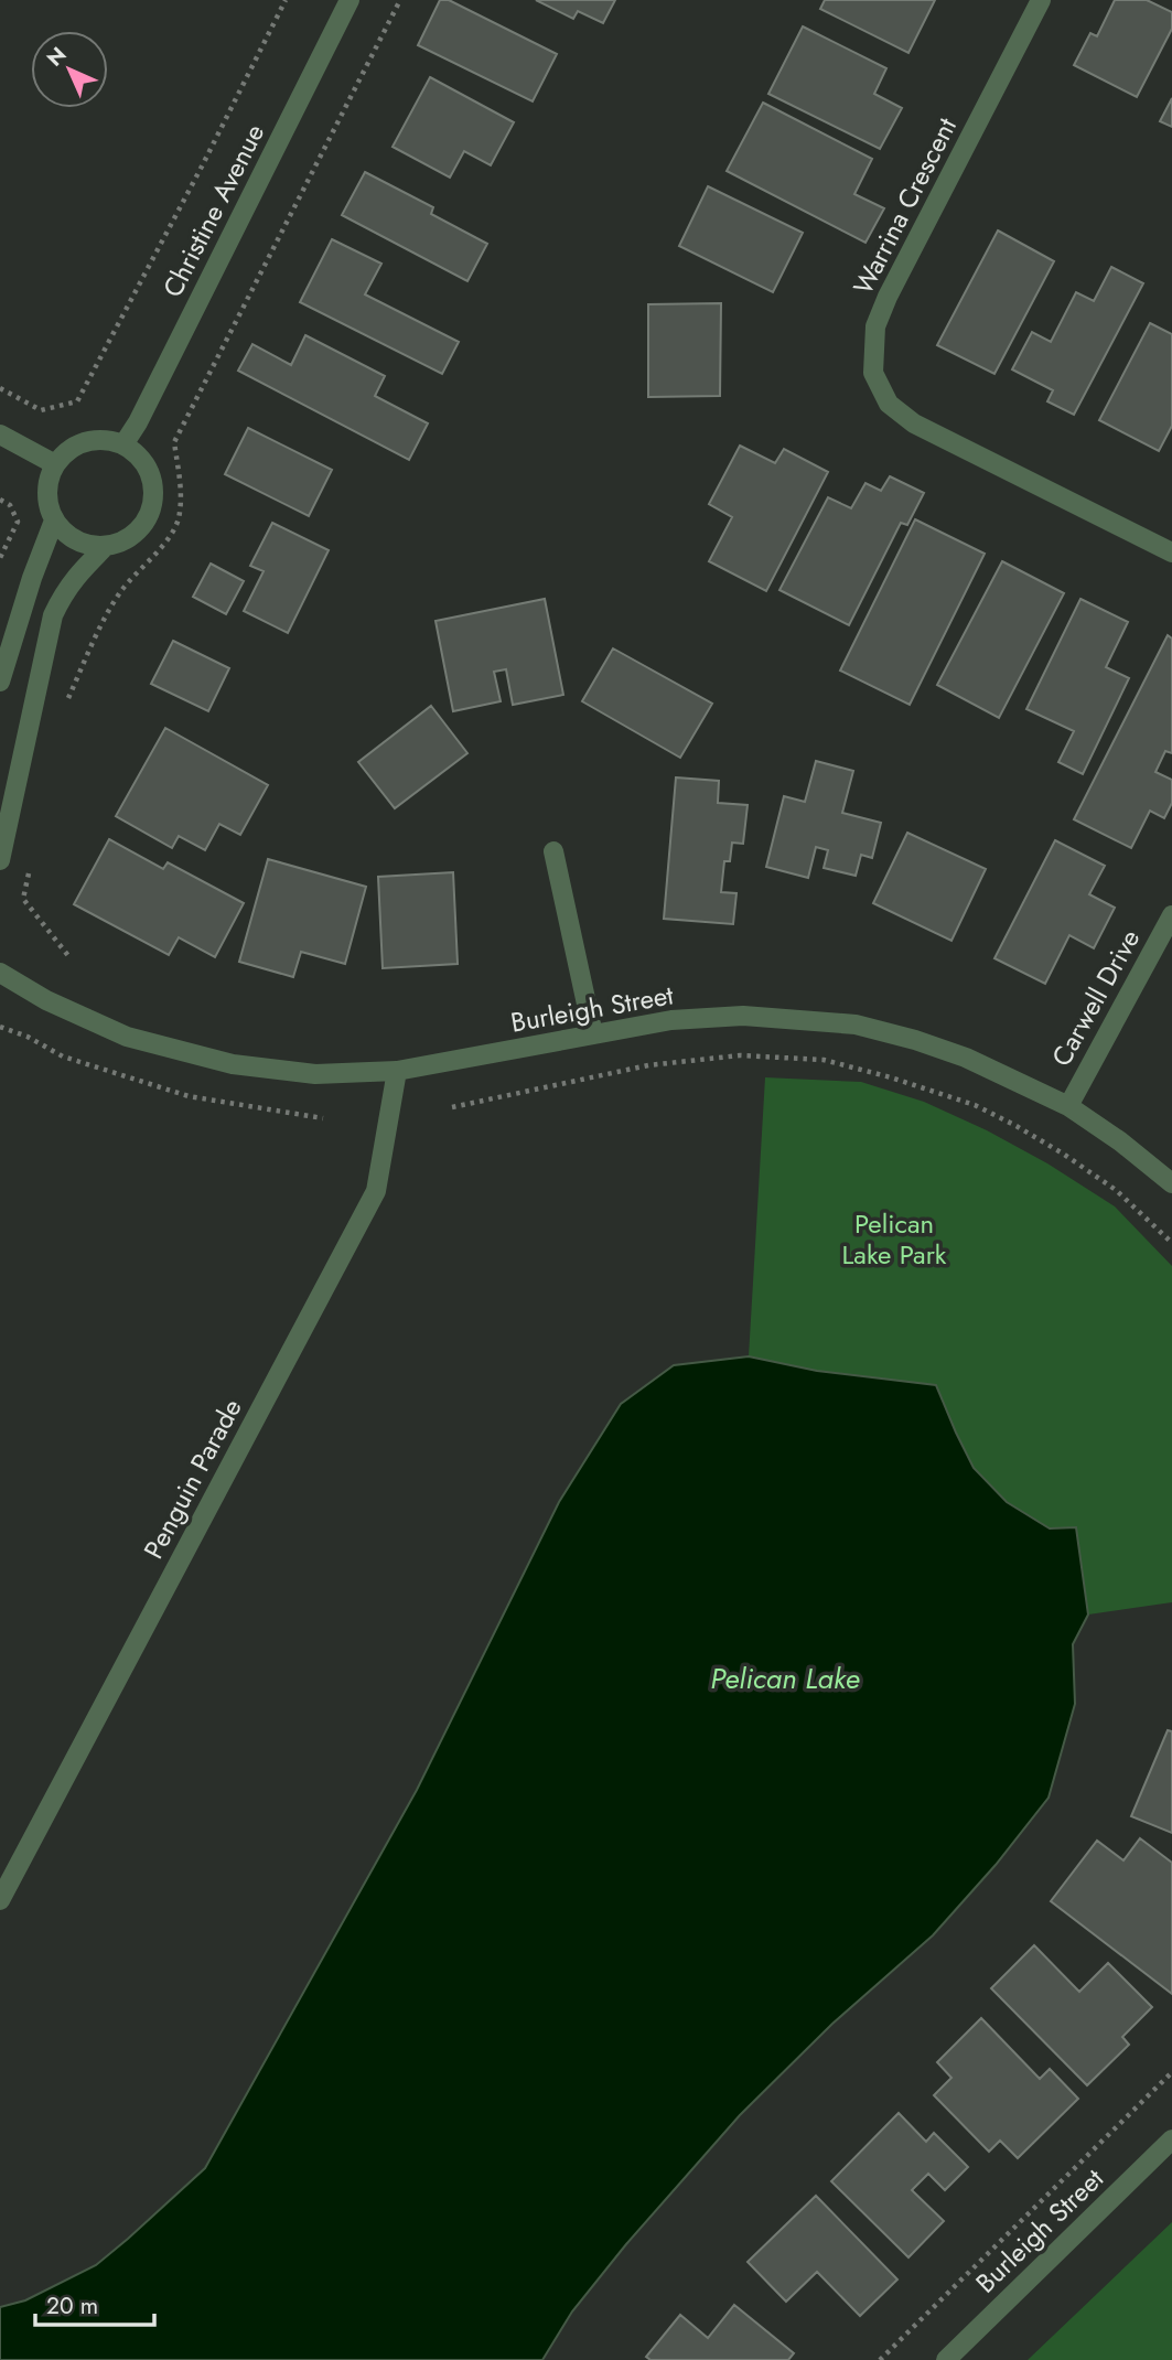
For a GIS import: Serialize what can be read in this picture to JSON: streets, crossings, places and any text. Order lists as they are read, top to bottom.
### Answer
{
  "streets": {
    "street": [
      "Warrina Crescent",
      "Christine Avenue",
      "Carwell Drive",
      "Burleigh Street",
      "Penguin Parade"
    ]
  },
  "crossings": [
    ["Carwell Drive", "Burleigh Street"],
    ["Burleigh Street", "Penguin Parade"]
  ],
  "water": ["Pelican Lake"],
  "parks": ["Pelican Lake Park"],
  "scale_bar": "20 m",
  "north": "top left"
}
